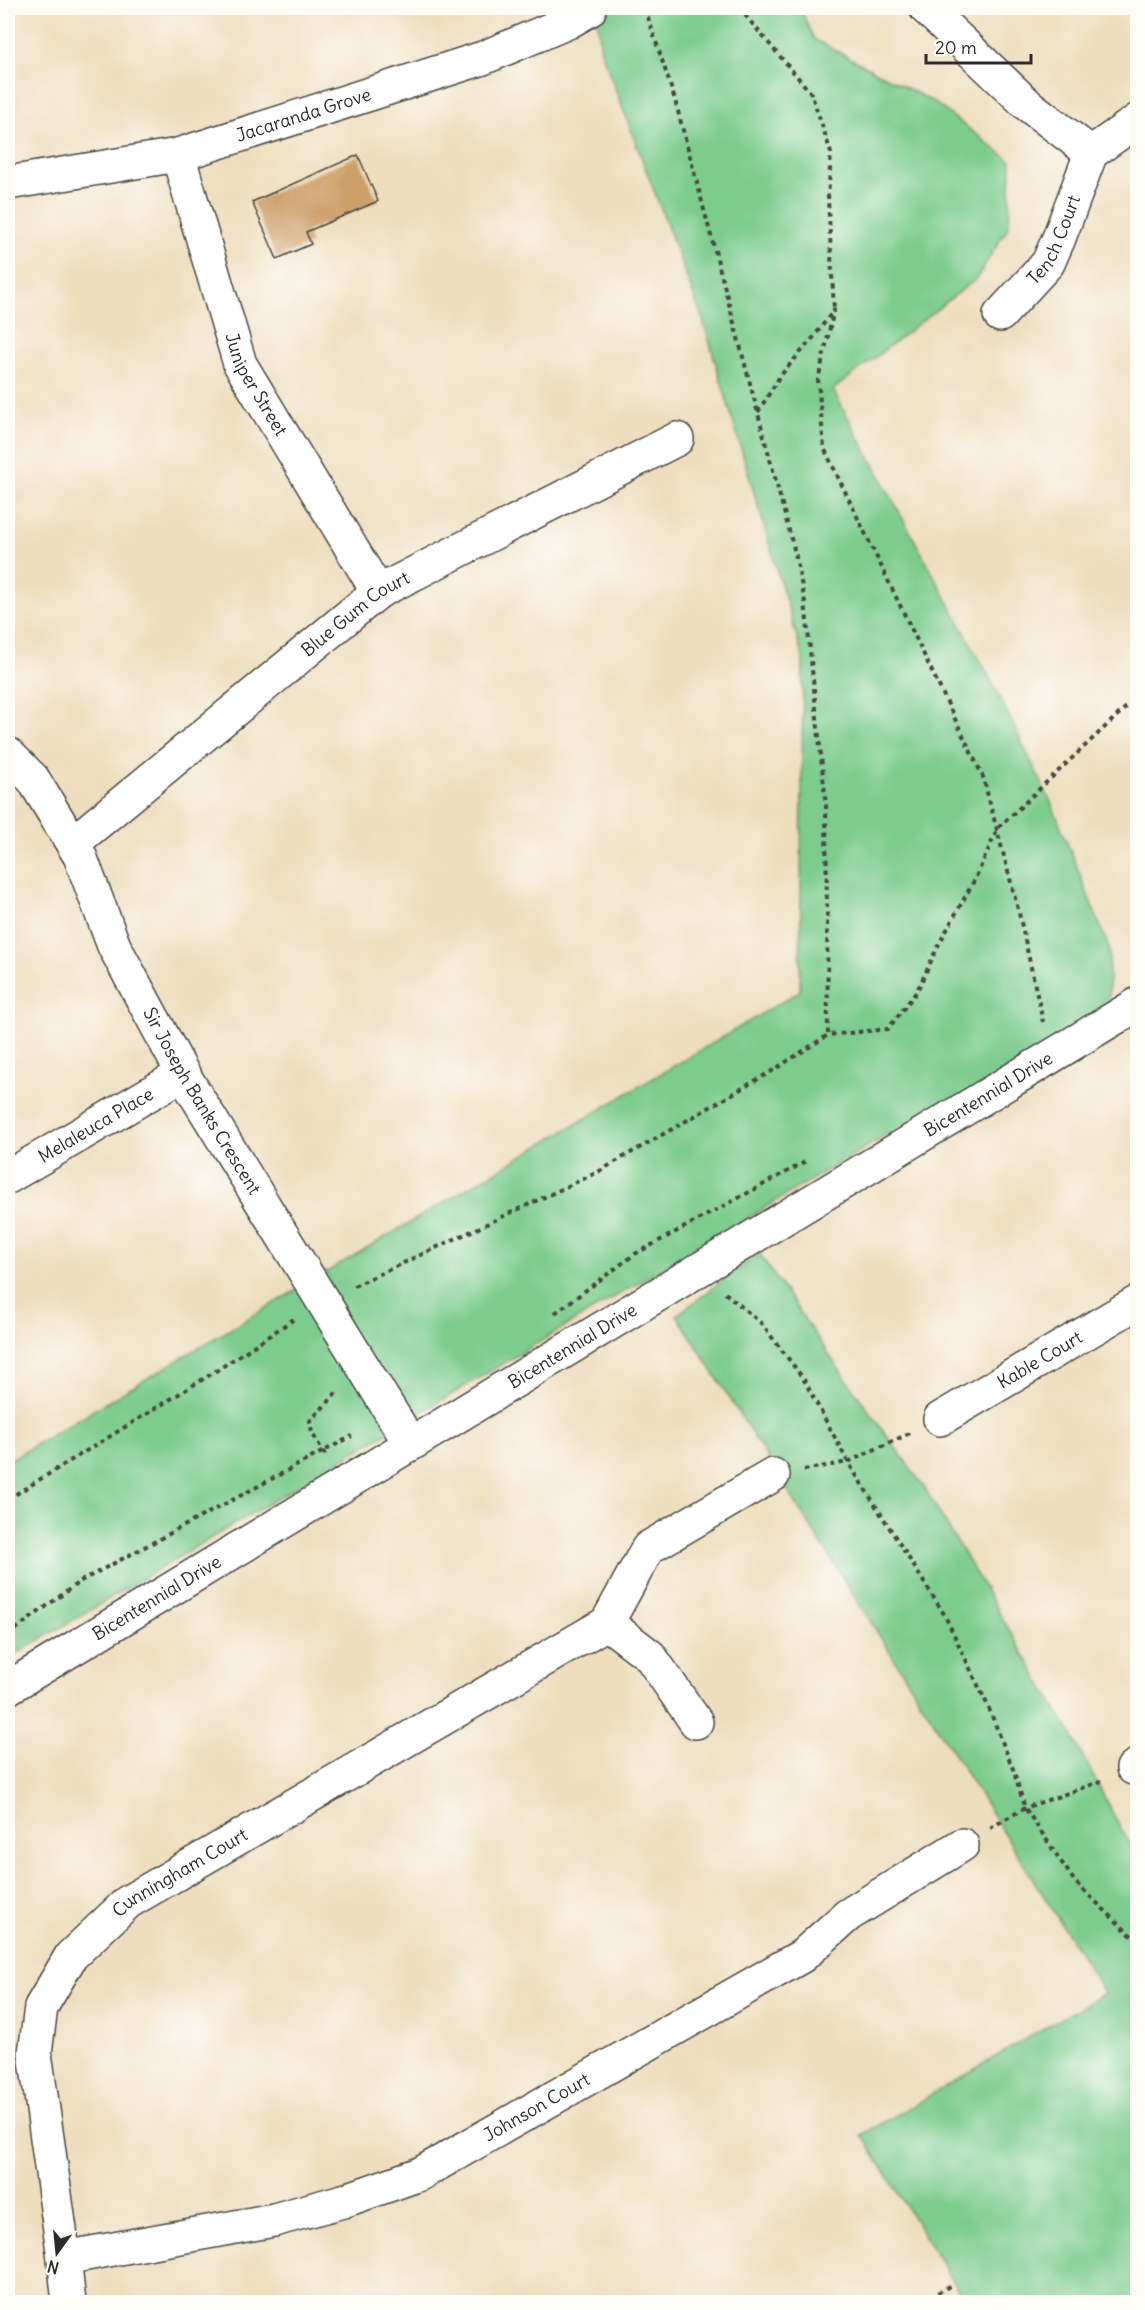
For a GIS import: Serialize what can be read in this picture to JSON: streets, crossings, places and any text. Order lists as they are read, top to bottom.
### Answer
{
  "streets": {
    "street": [
      "Jacaranda Grove",
      "Tench Court",
      "Juniper Street",
      "Blue Gum Court",
      "Bicentennial Drive",
      "Sir Joseph Banks Crescent",
      "Melaleuca Place",
      "Kable Court",
      "Cunningham Court",
      "Johnson Court"
    ]
  },
  "crossings": [
    ["Jacaranda Grove", "Juniper Street"],
    ["Juniper Street", "Blue Gum Court"],
    ["Blue Gum Court", "Sir Joseph Banks Crescent"],
    ["Bicentennial Drive", "Sir Joseph Banks Crescent"],
    ["Sir Joseph Banks Crescent", "Melaleuca Place"],
    ["Cunningham Court", "Johnson Court"]
  ],
  "scale_bar": "20 m",
  "north": "bottom"
}
